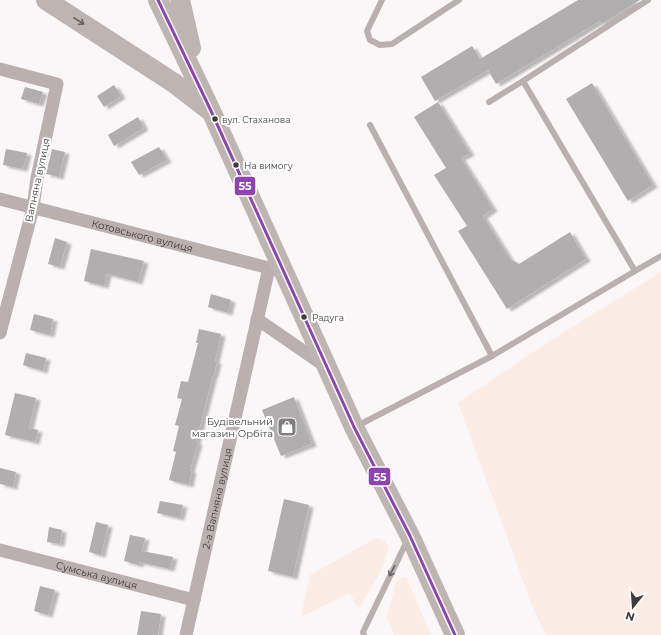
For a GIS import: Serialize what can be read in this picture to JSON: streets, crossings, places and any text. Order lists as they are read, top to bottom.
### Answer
{
  "streets": {
    "street": [
      "Вапняна вулиця",
      "Котовського вулиця",
      "2-а Вапняна вулиця",
      "Сумська вулиця"
    ]
  },
  "crossings": [
    ["Вапняна вулиця", "Котовського вулиця"],
    ["Котовського вулиця", "2-а Вапняна вулиця"],
    ["2-а Вапняна вулиця", "Сумська вулиця"]
  ],
  "places": {
    "other": ["вул. Стаханова", "На вимогу", "Радуга"],
    "shop": ["Будівельний магазин Орбіта"]
  },
  "lines": ["transit line 55"],
  "north": "bottom"
}
